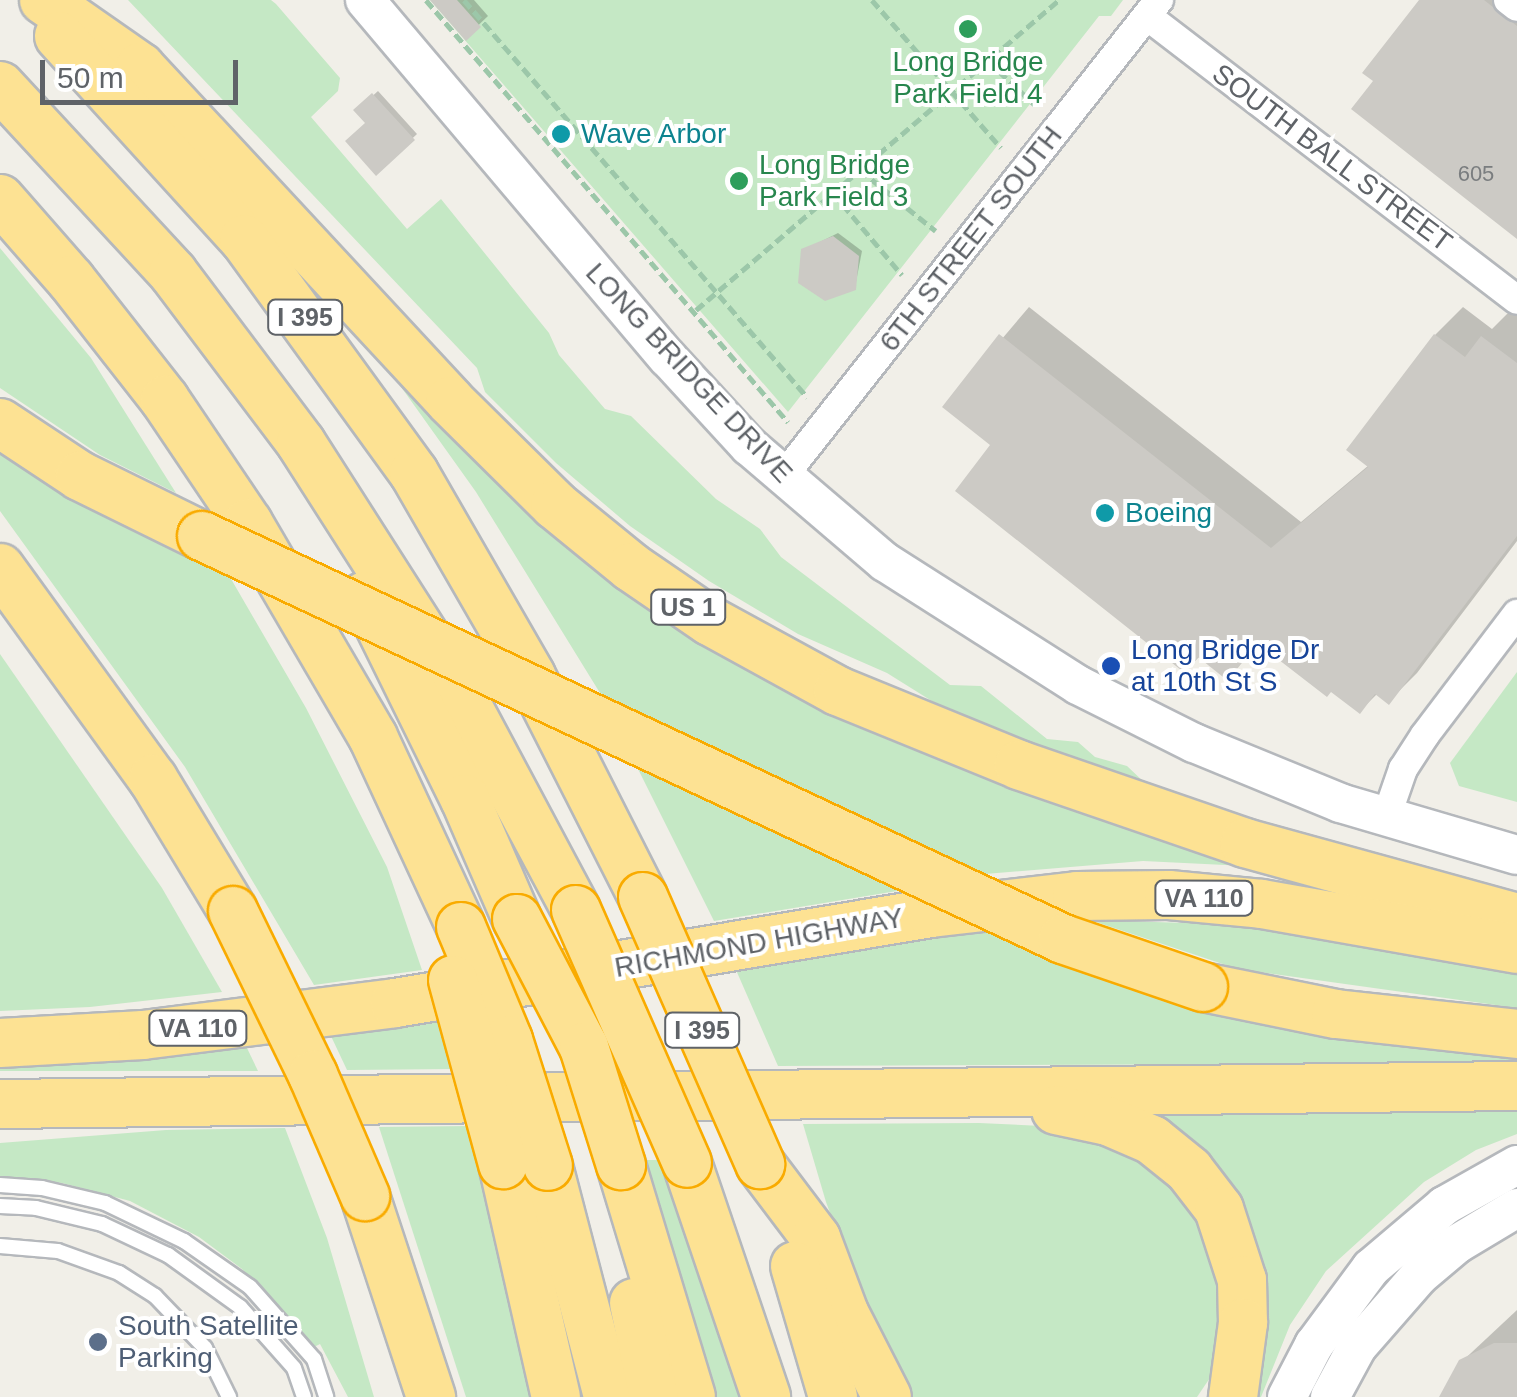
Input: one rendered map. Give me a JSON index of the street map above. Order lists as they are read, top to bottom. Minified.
{"streets":{"highway":["I 395","US 1","VA 110","RICHMOND HIGHWAY"],"street":["SOUTH BALL STREET","6TH STREET SOUTH","LONG BRIDGE DRIVE"]},"crossings":[["SOUTH BALL STREET","6TH STREET SOUTH"],["6TH STREET SOUTH","LONG BRIDGE DRIVE"]],"places":["Long Bridge Park Field 4","Wave Arbor","Long Bridge Park Field 3","Boeing","Long Bridge Dr at 10th St S","South Satellite Parking"],"house_numbers":["605"],"scale_bar":"50 m"}
